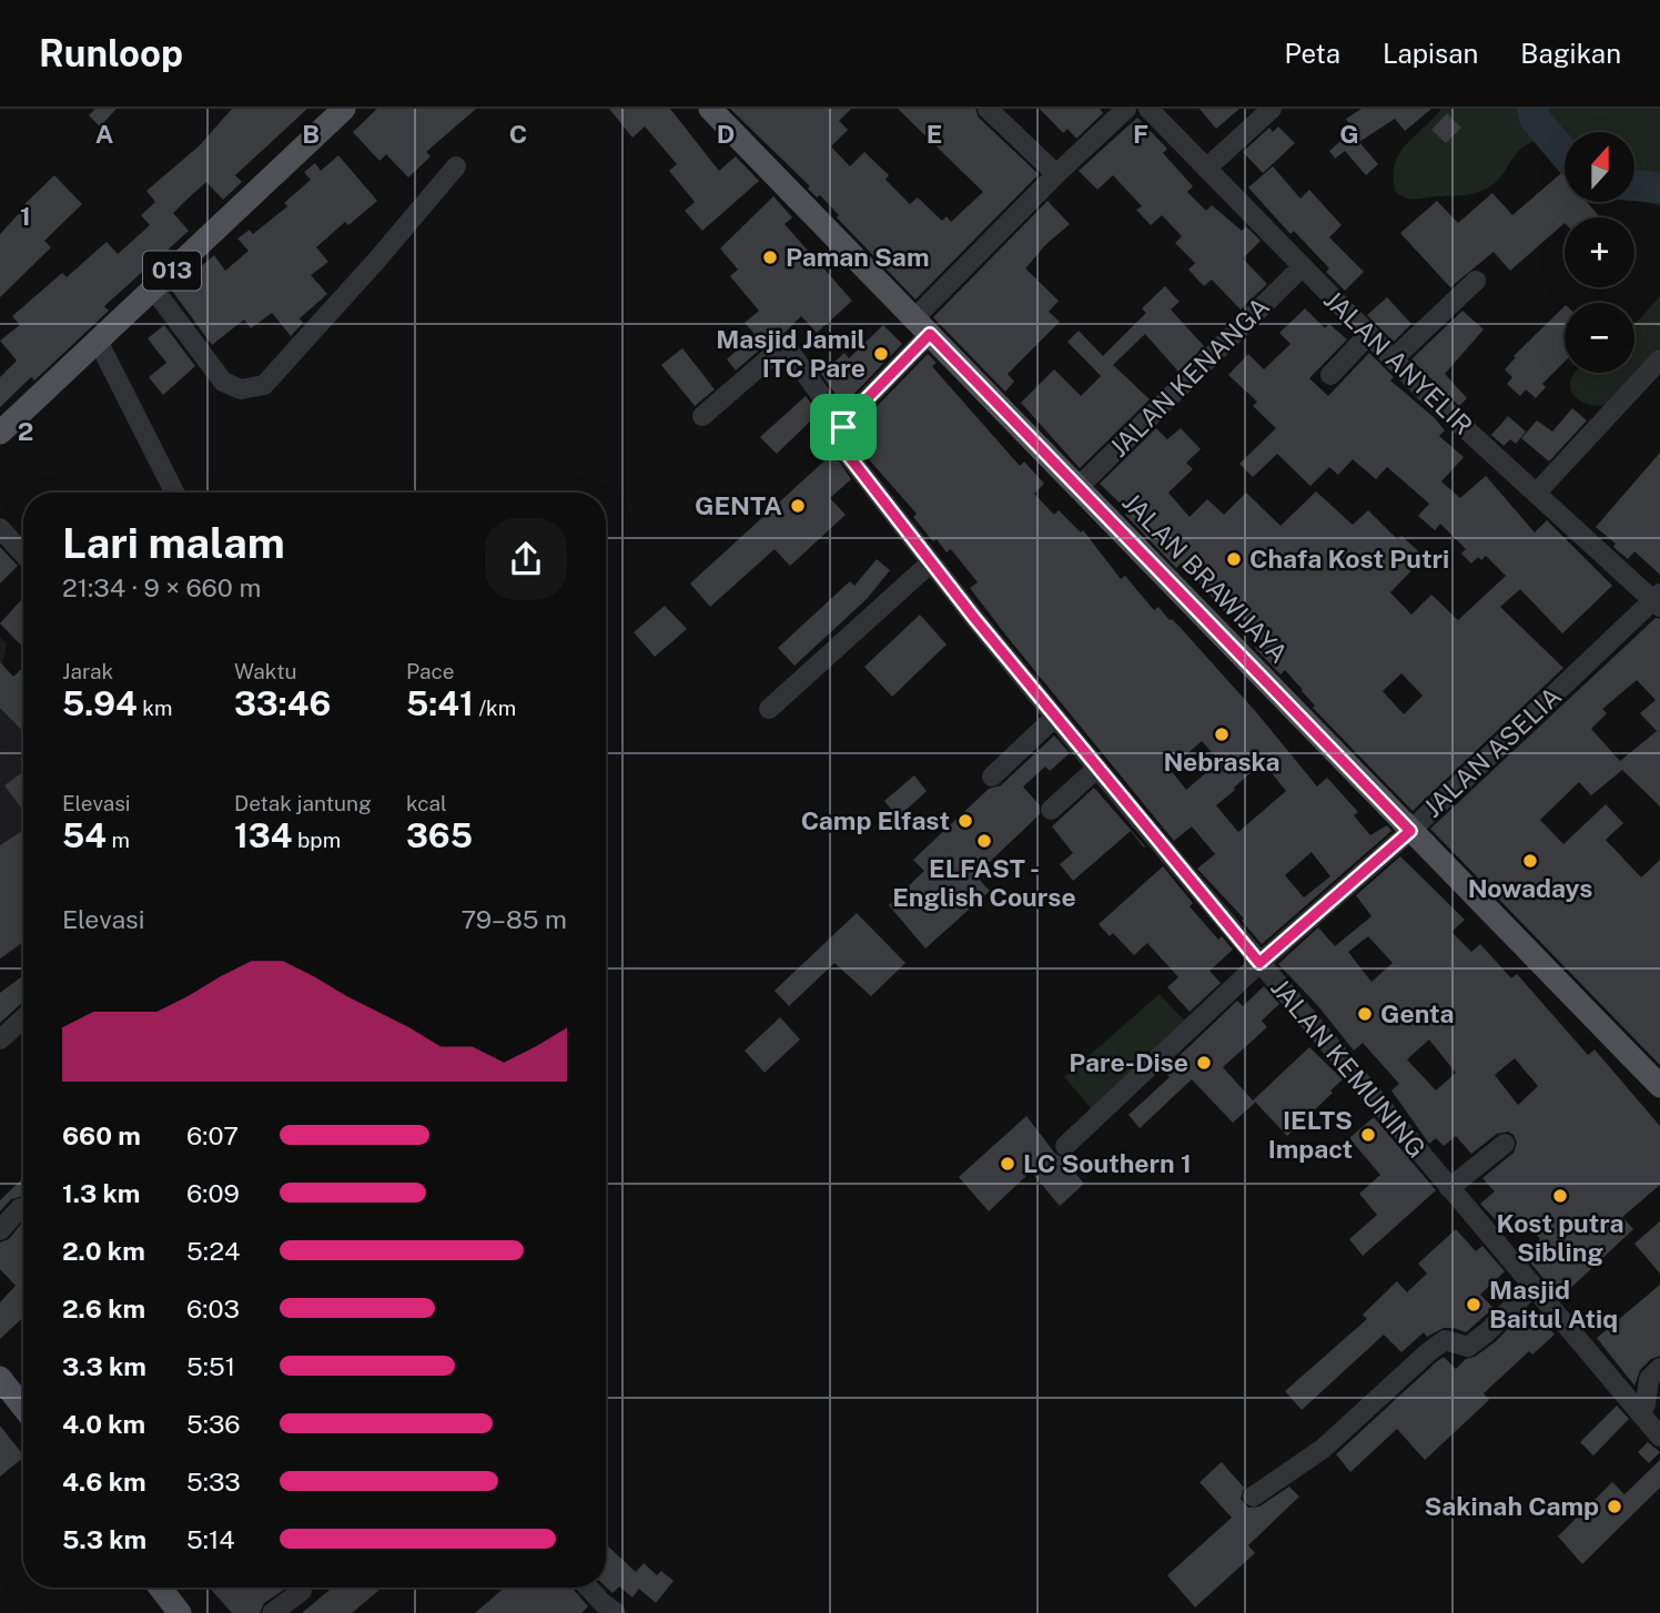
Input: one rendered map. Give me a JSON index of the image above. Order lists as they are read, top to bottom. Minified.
{"streets":{"main road":["013","JALAN BRAWIJAYA"],"street":["JALAN ANYELIR","JALAN KENANGA","JALAN ASELIA","JALAN KEMUNING"]},"crossings":[["JALAN ANYELIR","JALAN KENANGA"],["JALAN ANYELIR","JALAN ASELIA"],["JALAN KENANGA","JALAN BRAWIJAYA"],["JALAN BRAWIJAYA","JALAN ASELIA"],["JALAN ASELIA","JALAN KEMUNING"]],"places":["Paman Sam","Masjid Jamil ITC Pare","GENTA","Chafa Kost Putri","Nebraska","Camp Elfast","ELFAST - English Course","Nowadays","Genta","Pare-Dise","IELTS Impact","LC Southern 1","Kost putra Sibling","Masjid Baitul Atiq","Sakinah Camp"],"north":"top","page":{"header":"Runloop","nav":["Peta","Lapisan","Bagikan"],"map_buttons":["+","−"],"heading":["Lari malam","21:34 · 9 × 660 m"],"stats":[["Jarak","5.94 km"],["Waktu","33:46"],["Pace","5:41 /km"],["Elevasi","54 m"],["Detak jantung","134 bpm"],["kcal","365"]],"chart":["Elevasi","79–85 m"],"list":[{"name":"660 m","note":"6:07"},{"name":"1.3 km","note":"6:09"},{"name":"2.0 km","note":"5:24"},{"name":"2.6 km","note":"6:03"},{"name":"3.3 km","note":"5:51"},{"name":"4.0 km","note":"5:36"},{"name":"4.6 km","note":"5:33"},{"name":"5.3 km","note":"5:14"}]},"grid":{"columns":["A","B","C","D","E","F","G"],"rows":["1","2"]}}
